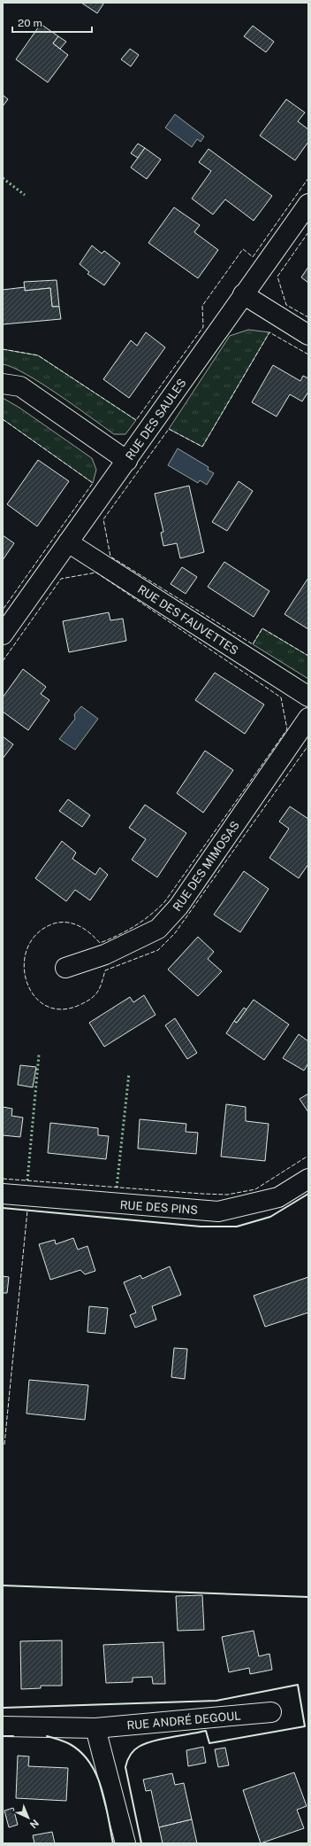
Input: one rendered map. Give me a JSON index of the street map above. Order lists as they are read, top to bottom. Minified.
{"streets":{"street":["RUE DES SAULES","RUE DES FAUVETTES","RUE DES MIMOSAS","RUE DES PINS","RUE ANDRÉ DEGOUL"]},"crossings":[["RUE DES SAULES","RUE DES FAUVETTES"]],"scale_bar":"20 m","north":"bottom right"}
